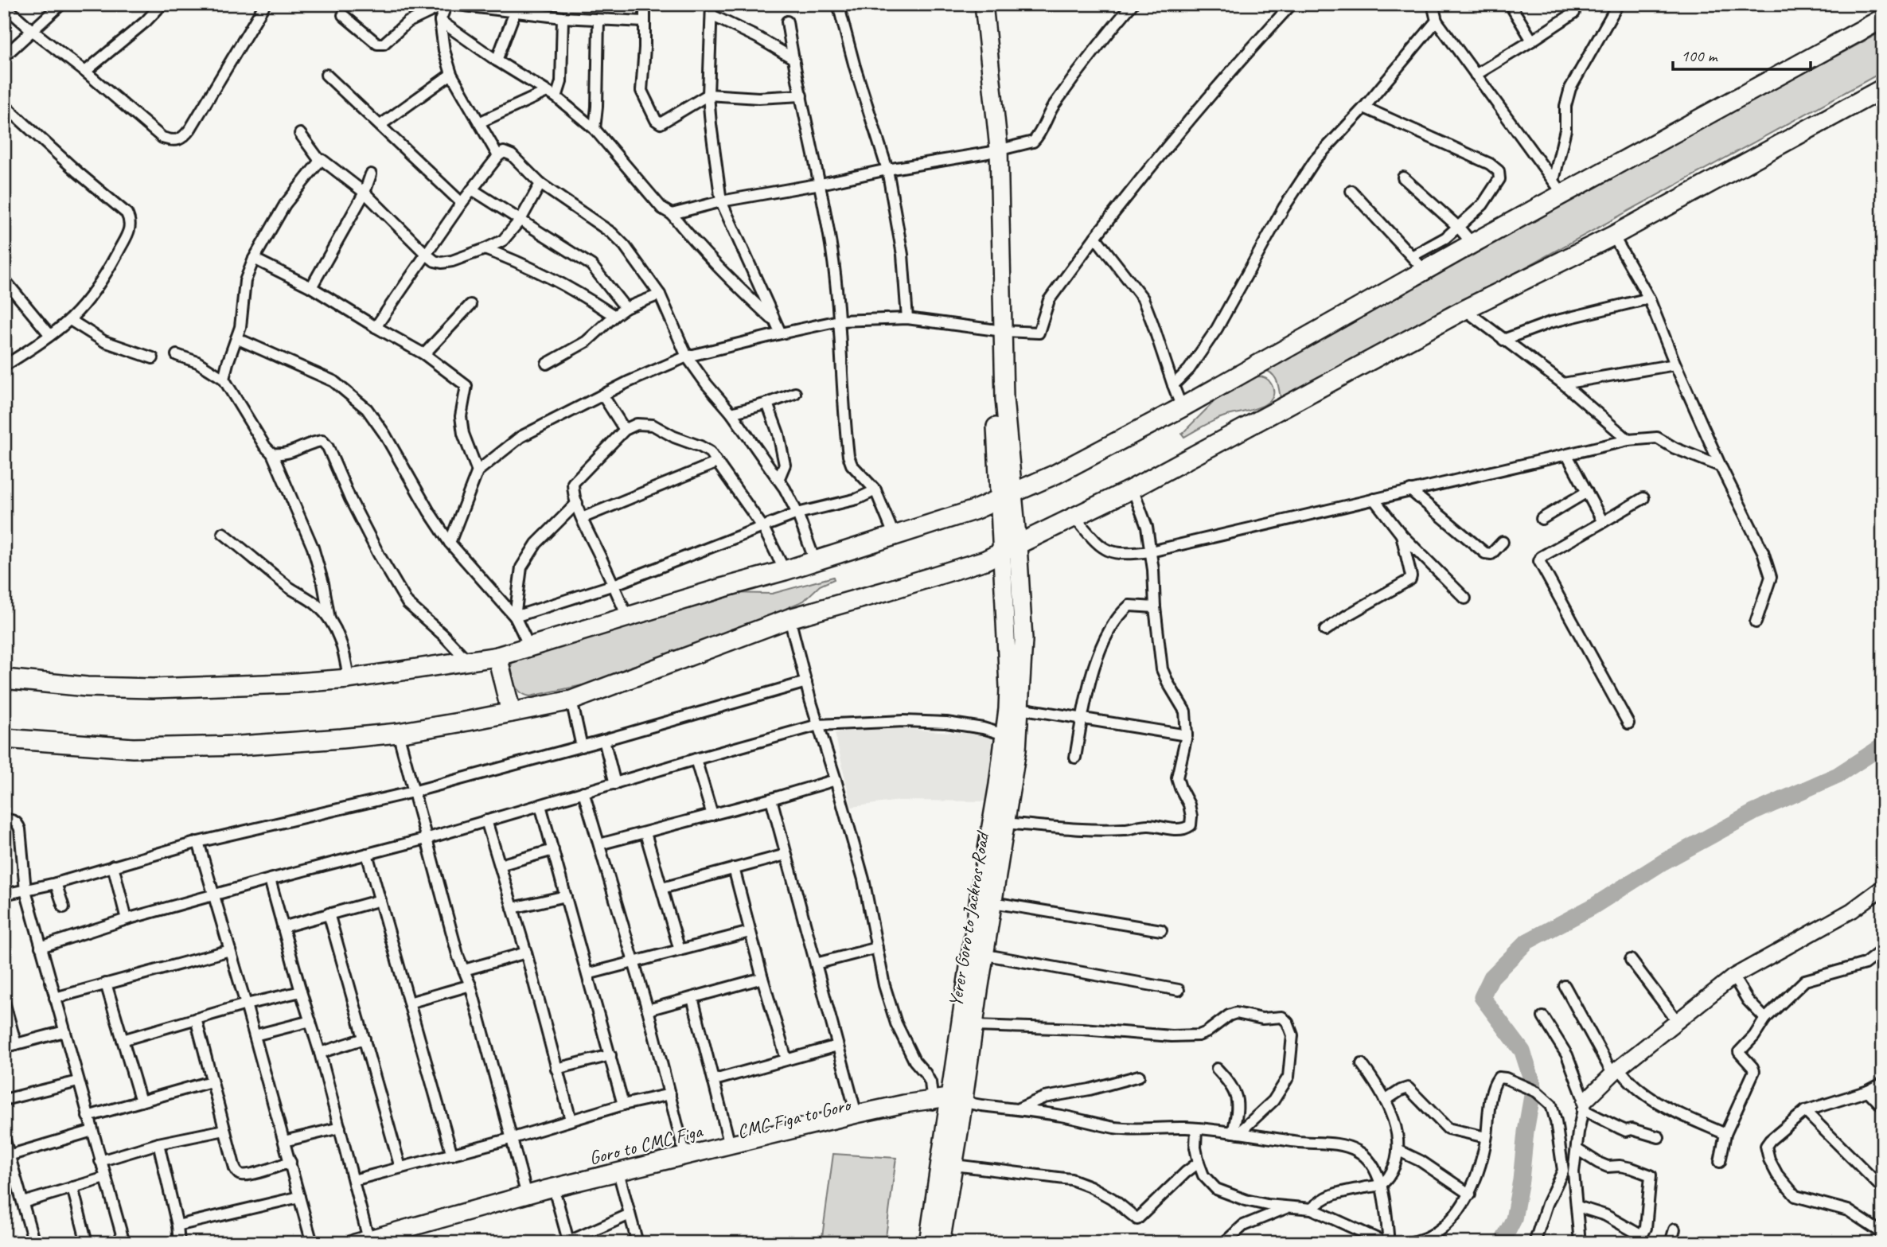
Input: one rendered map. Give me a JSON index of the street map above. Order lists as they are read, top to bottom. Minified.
{"streets":{"main road":["Yerer Goro to Jackros Road","CMC Figa to Goro","Goro to CMC Figa"]},"crossings":[["Yerer Goro to Jackros Road","CMC Figa to Goro"],["Yerer Goro to Jackros Road","Goro to CMC Figa"],["CMC Figa to Goro","Goro to CMC Figa"]],"scale_bar":"100 m"}
